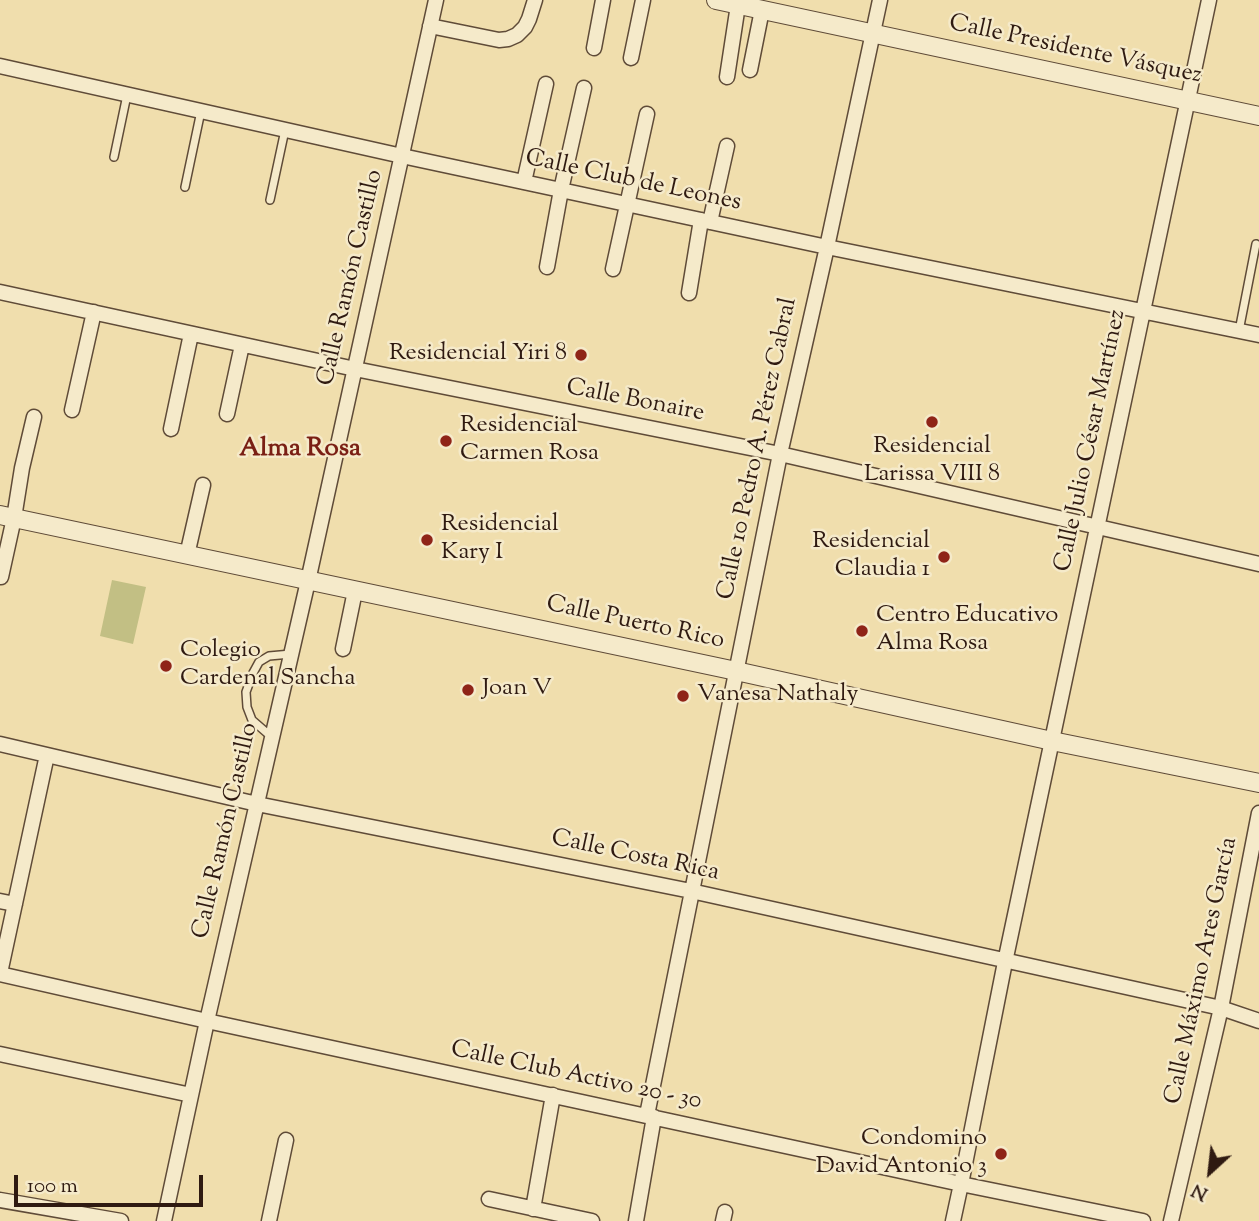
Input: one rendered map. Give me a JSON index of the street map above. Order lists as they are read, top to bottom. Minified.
{"streets":{"street":["Calle Presidente Vásquez","Calle Club de Leones","Calle Ramón Castillo","Calle Bonaire","Calle Julio César Martínez","Calle 10 Pedro A. Pérez Cabral","Calle Puerto Rico","Calle Costa Rica","Calle Máximo Ares García","Calle Club Activo 20 - 30"]},"crossings":[["Calle Presidente Vásquez","Calle Julio César Martínez"],["Calle Presidente Vásquez","Calle 10 Pedro A. Pérez Cabral"],["Calle Club de Leones","Calle Ramón Castillo"],["Calle Club de Leones","Calle Julio César Martínez"],["Calle Club de Leones","Calle 10 Pedro A. Pérez Cabral"],["Calle Ramón Castillo","Calle Bonaire"],["Calle Ramón Castillo","Calle Puerto Rico"],["Calle Ramón Castillo","Calle Costa Rica"],["Calle Ramón Castillo","Calle Club Activo 20 - 30"],["Calle Bonaire","Calle Julio César Martínez"],["Calle Bonaire","Calle 10 Pedro A. Pérez Cabral"],["Calle Julio César Martínez","Calle Puerto Rico"],["Calle Julio César Martínez","Calle Costa Rica"],["Calle Julio César Martínez","Calle Club Activo 20 - 30"],["Calle 10 Pedro A. Pérez Cabral","Calle Puerto Rico"],["Calle 10 Pedro A. Pérez Cabral","Calle Costa Rica"],["Calle 10 Pedro A. Pérez Cabral","Calle Club Activo 20 - 30"],["Calle Costa Rica","Calle Máximo Ares García"]],"districts":["Alma Rosa"],"places":["Residencial Yiri 8","Residencial Larissa VIII 8","Residencial Carmen Rosa","Residencial Kary I","Residencial Claudia 1","Centro Educativo Alma Rosa","Colegio Cardenal Sancha","Joan V","Vanesa Nathaly","Condomino David Antonio 3"],"scale_bar":"100 m","north":"bottom left"}
